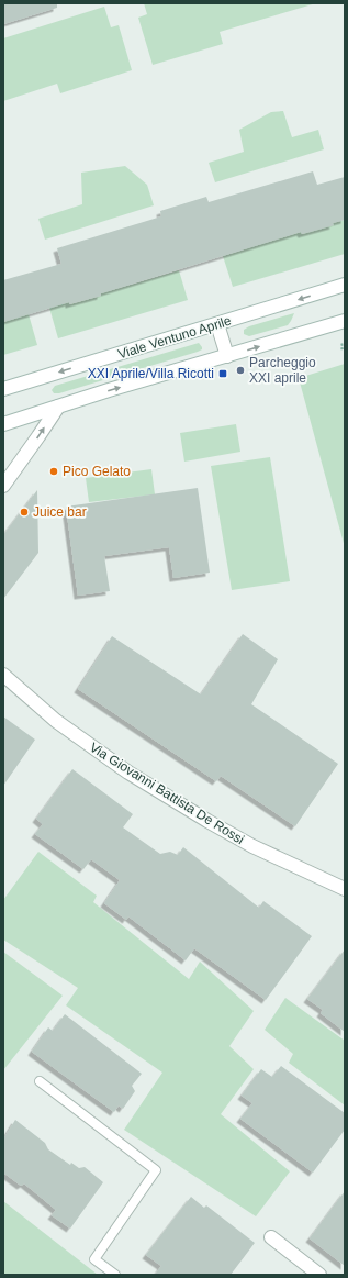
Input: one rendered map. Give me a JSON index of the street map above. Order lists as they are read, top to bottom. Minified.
{"streets":{"street":["Viale Ventuno Aprile","Via Giovanni Battista De Rossi"]},"places":{"other":["Parcheggio XXI aprile","Pico Gelato","Juice bar"],"transit":["XXI Aprile/Villa Ricotti"]}}
